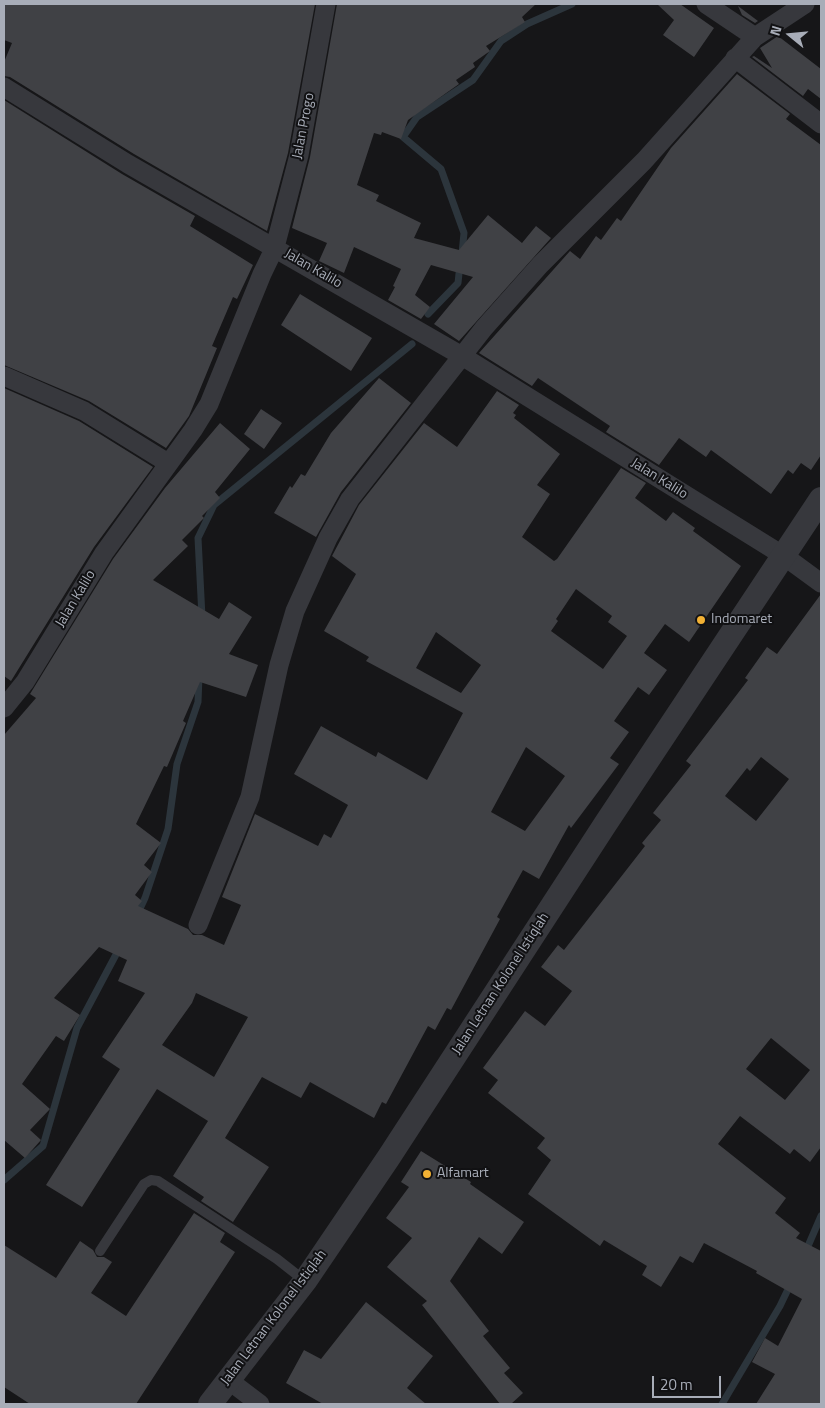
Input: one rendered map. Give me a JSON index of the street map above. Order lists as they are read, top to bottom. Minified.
{"streets":{"street":["Jalan Progo","Jalan Kalilo","Jalan Letnan Kolonel Istiqlah"]},"crossings":[["Jalan Progo","Jalan Kalilo"],["Jalan Kalilo","Jalan Letnan Kolonel Istiqlah"]],"places":["Indomaret","Alfamart"],"scale_bar":"20 m","north":"left"}
